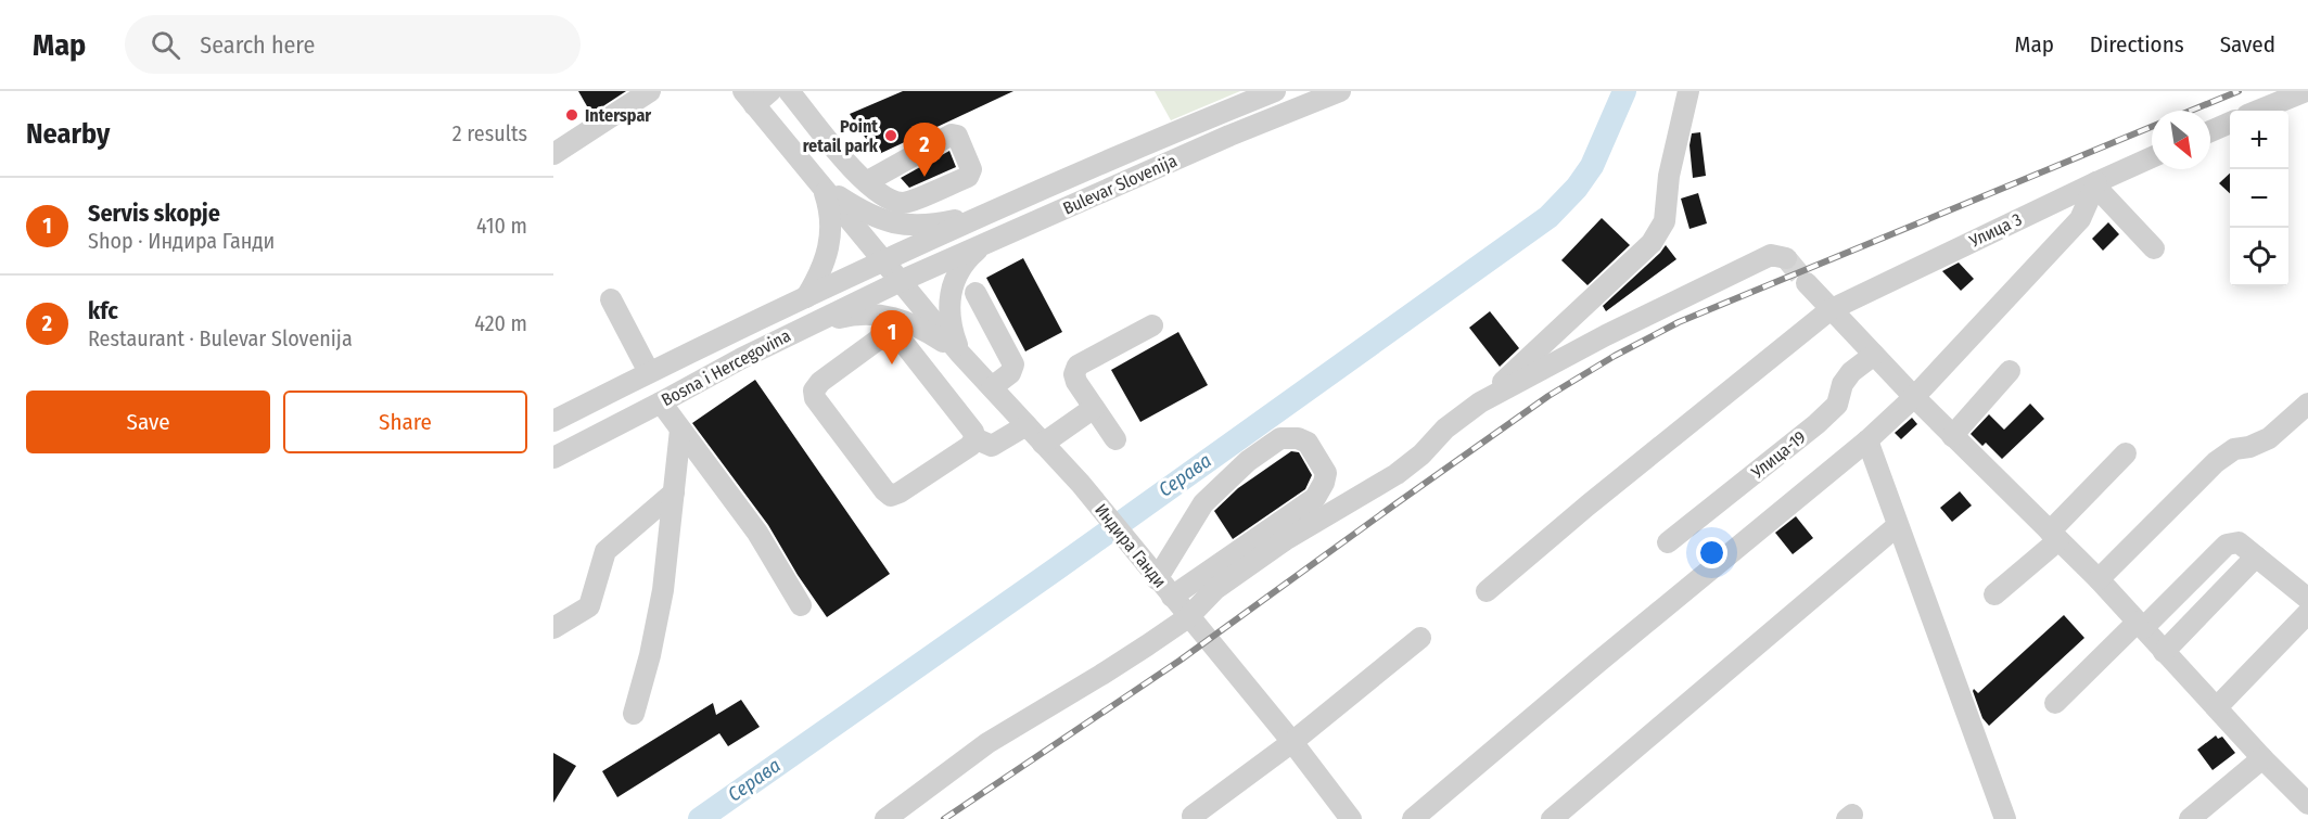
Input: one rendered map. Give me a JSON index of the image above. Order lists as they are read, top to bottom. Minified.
{"streets":{"street":["Bulevar Slovenija","Улица 3","Bosna i Hercegovina","Улица-19","Индира Ганди"]},"crossings":[["Bulevar Slovenija","Bosna i Hercegovina"],["Bulevar Slovenija","Индира Ганди"],["Bosna i Hercegovina","Индира Ганди"]],"water":["Серава"],"places":["Interspar","Point retail park"],"north":"bottom right","page":{"header":"Map","search":"Search here","nav":["Map","Directions","Saved"],"heading":["Nearby","2 results"],"map_buttons":["+","−"],"pins":["2","1"],"list":[{"mark":"1","name":"Servis skopje","note":"Shop · Индира Ганди","value":"410 m"},{"mark":"2","name":"kfc","note":"Restaurant · Bulevar Slovenija","value":"420 m"}],"buttons":["Save","Share"]}}
